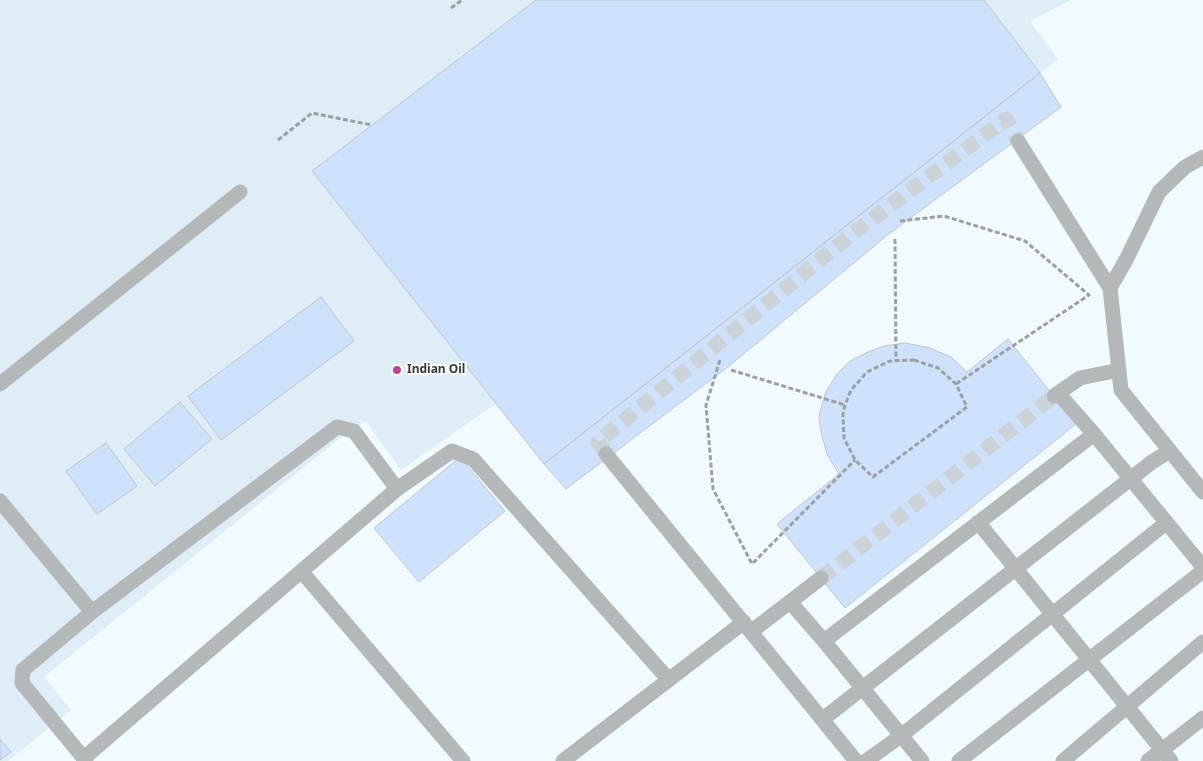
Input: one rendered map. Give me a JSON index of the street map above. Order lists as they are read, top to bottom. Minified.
{"places":["Indian Oil"]}
